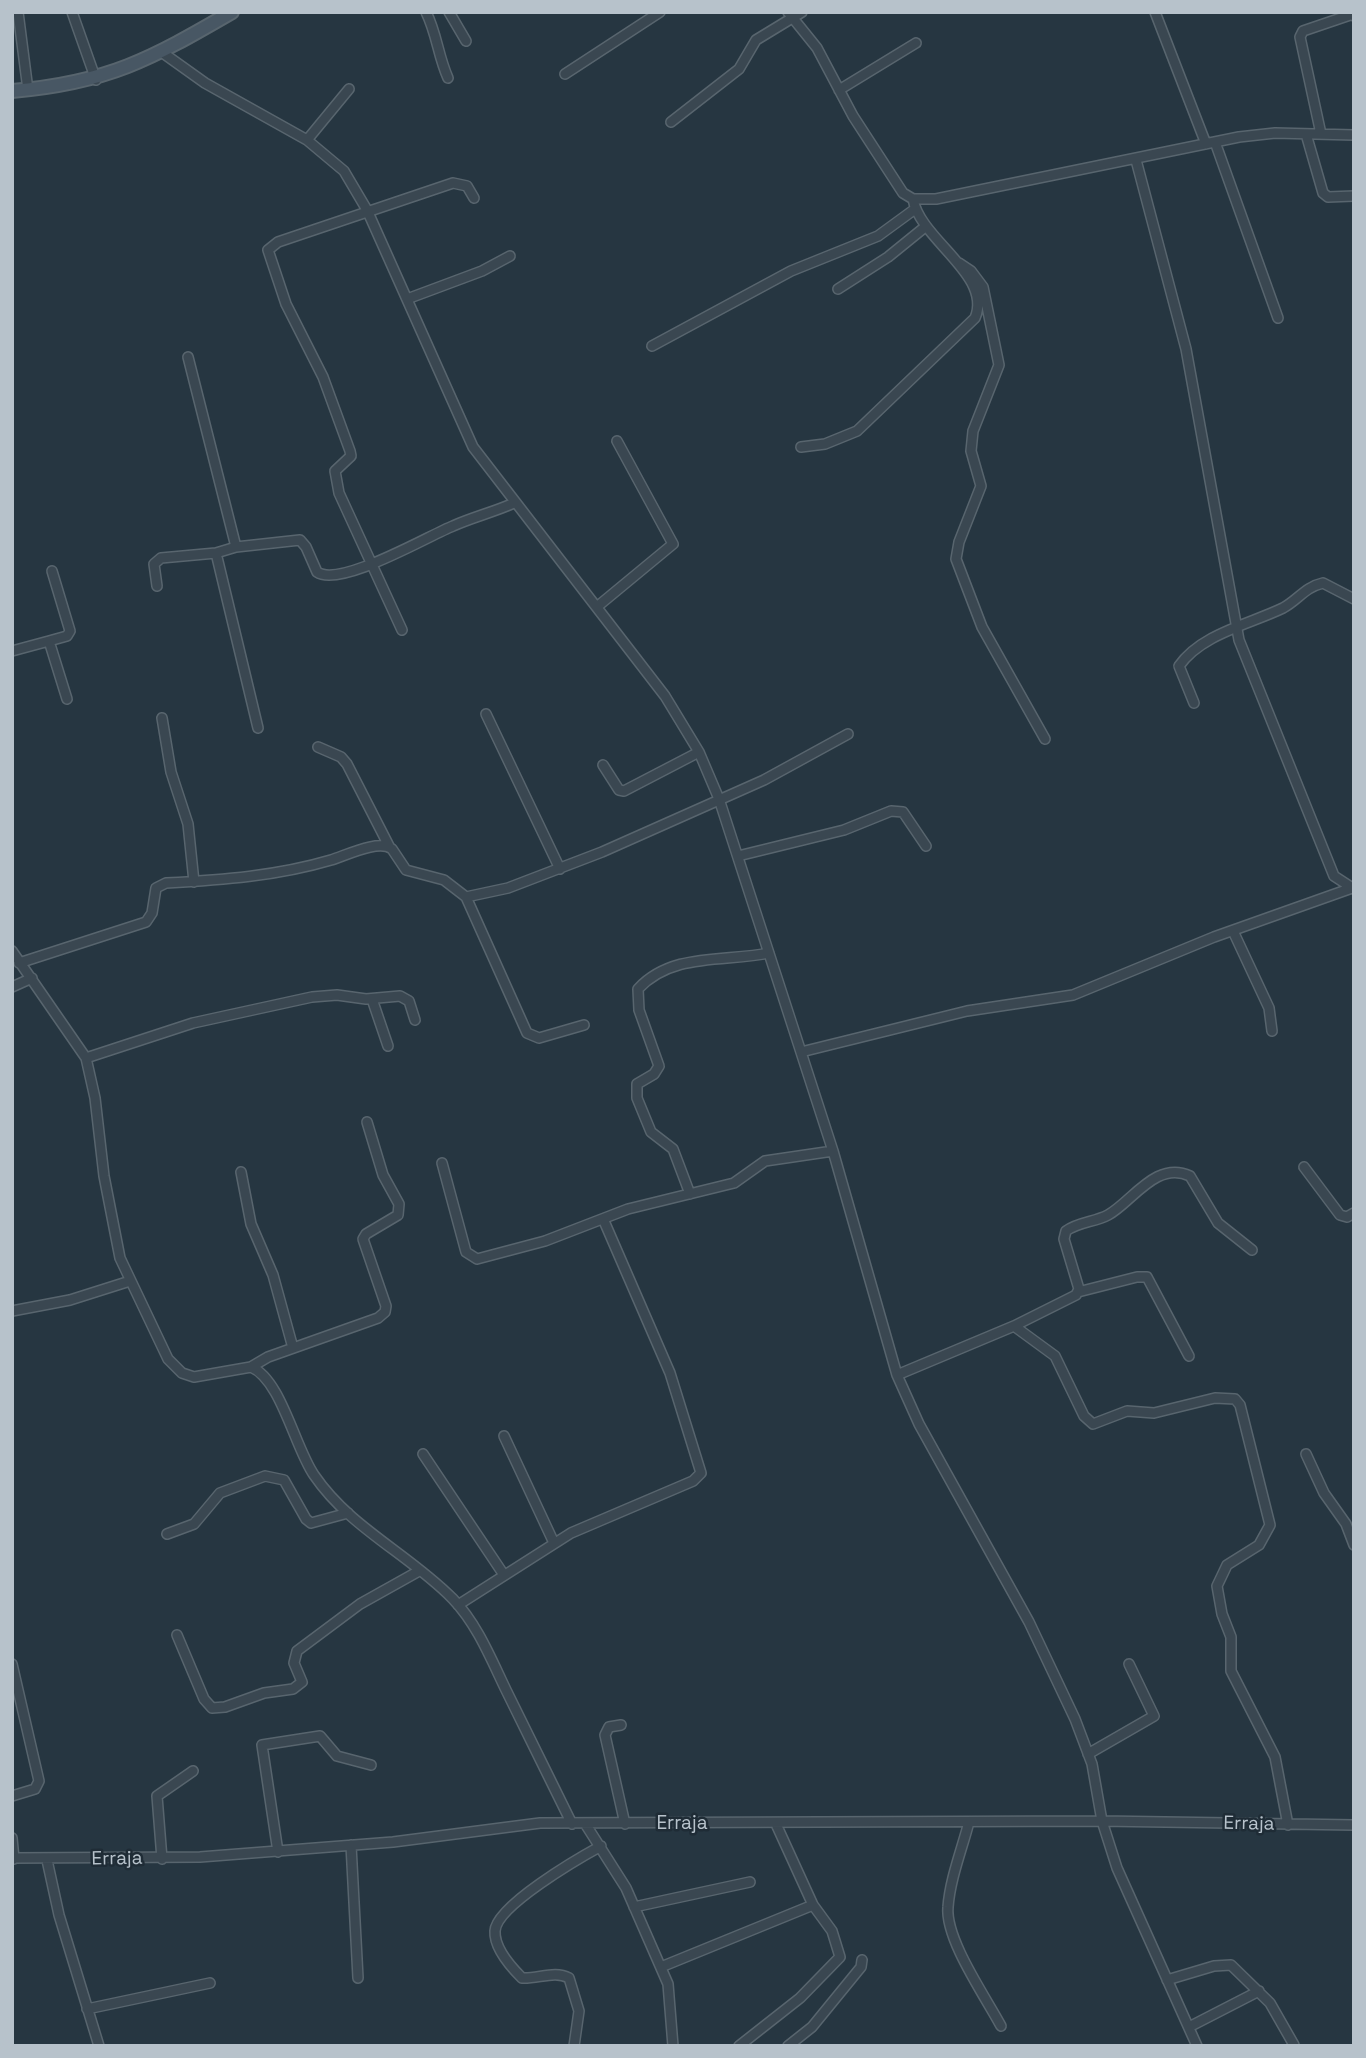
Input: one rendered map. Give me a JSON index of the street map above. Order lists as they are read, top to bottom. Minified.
{"streets":{"street":["Erraja"]}}
